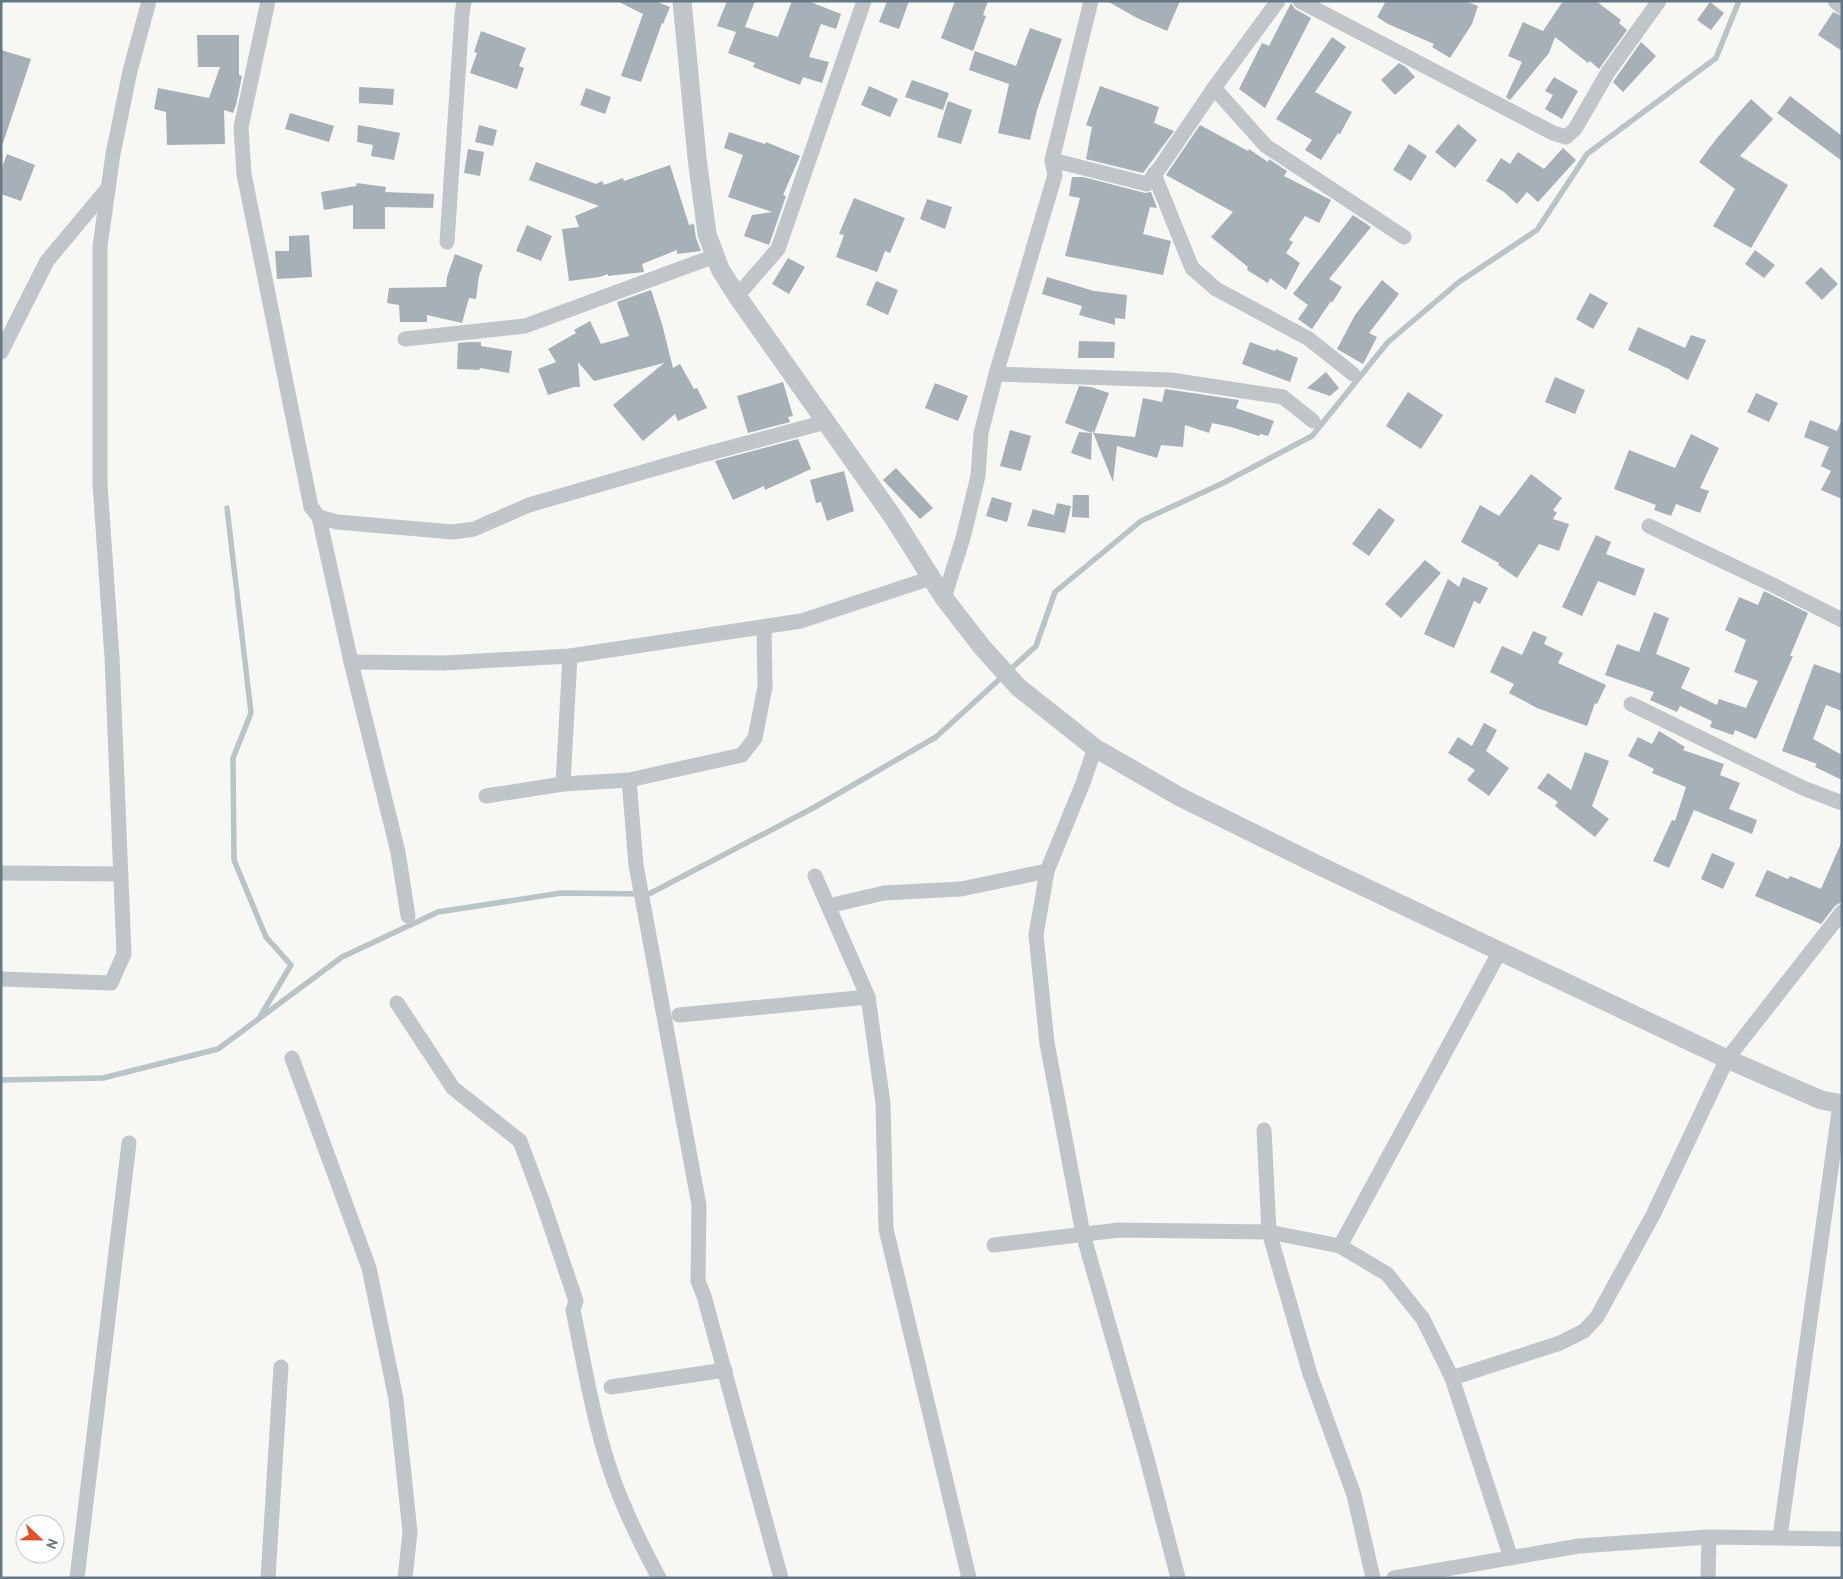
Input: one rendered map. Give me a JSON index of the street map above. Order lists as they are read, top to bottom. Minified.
{"north":"right"}
